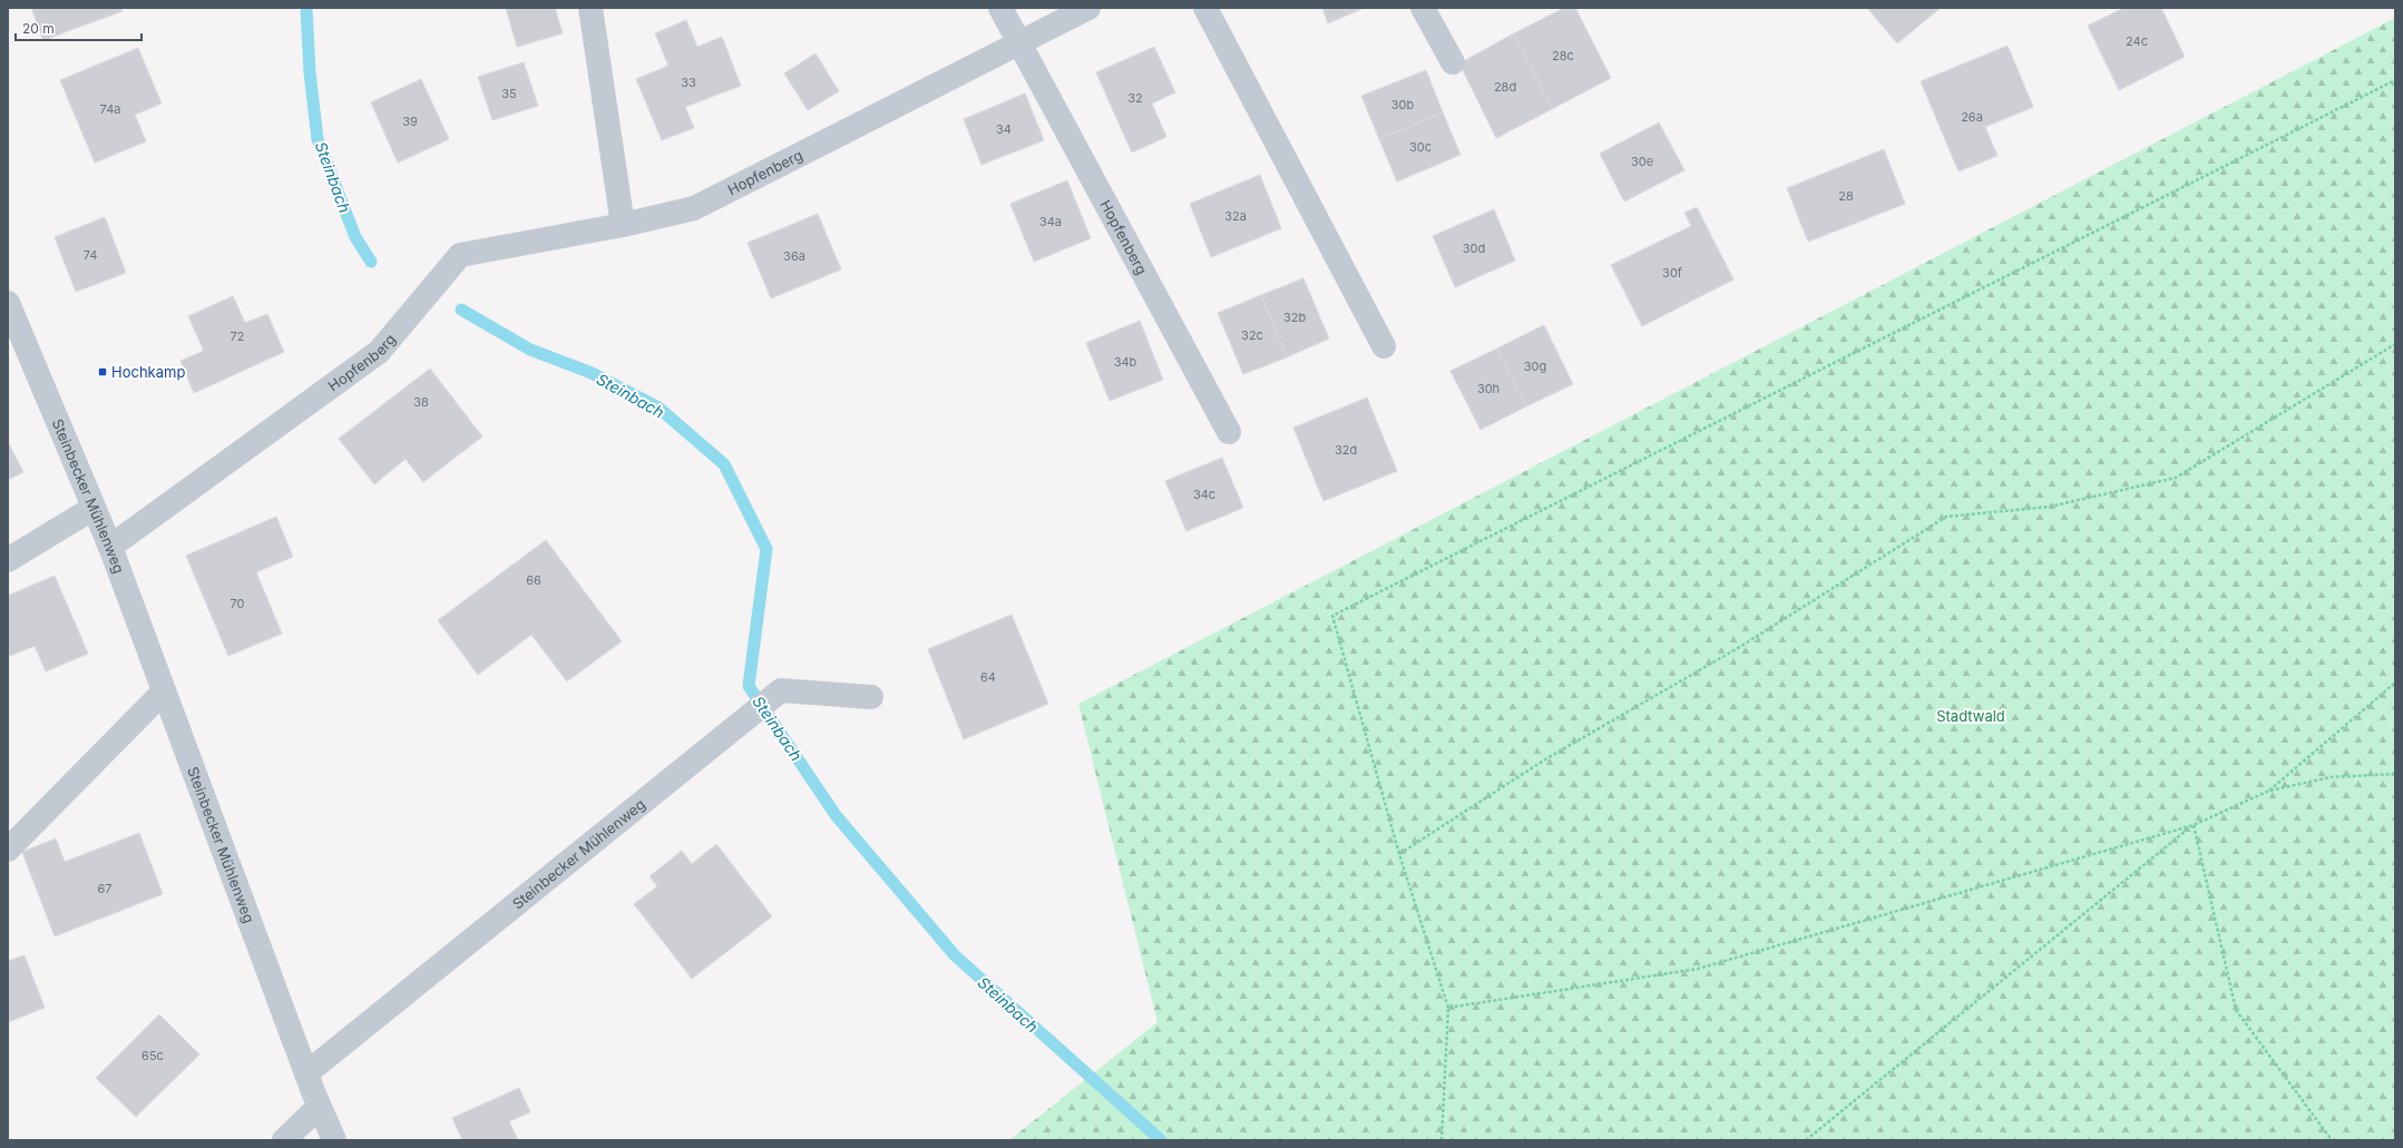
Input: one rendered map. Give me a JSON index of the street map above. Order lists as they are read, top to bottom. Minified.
{"streets":{"street":["Hopfenberg","Steinbecker Mühlenweg"]},"crossings":[["Hopfenberg","Steinbecker Mühlenweg"]],"water":["Steinbach"],"parks":["Stadtwald"],"places":{"transit":["Hochkamp"]},"house_numbers":["24c","28c","33","28d","35","32","30b","74a","26a","39","34","30c","30e","28","32a","34a","30d","74","36a","30f","32b","32c","72","34b","30g","30h","38","32d","34c","66","70","64","67","65c"],"scale_bar":"20 m"}
